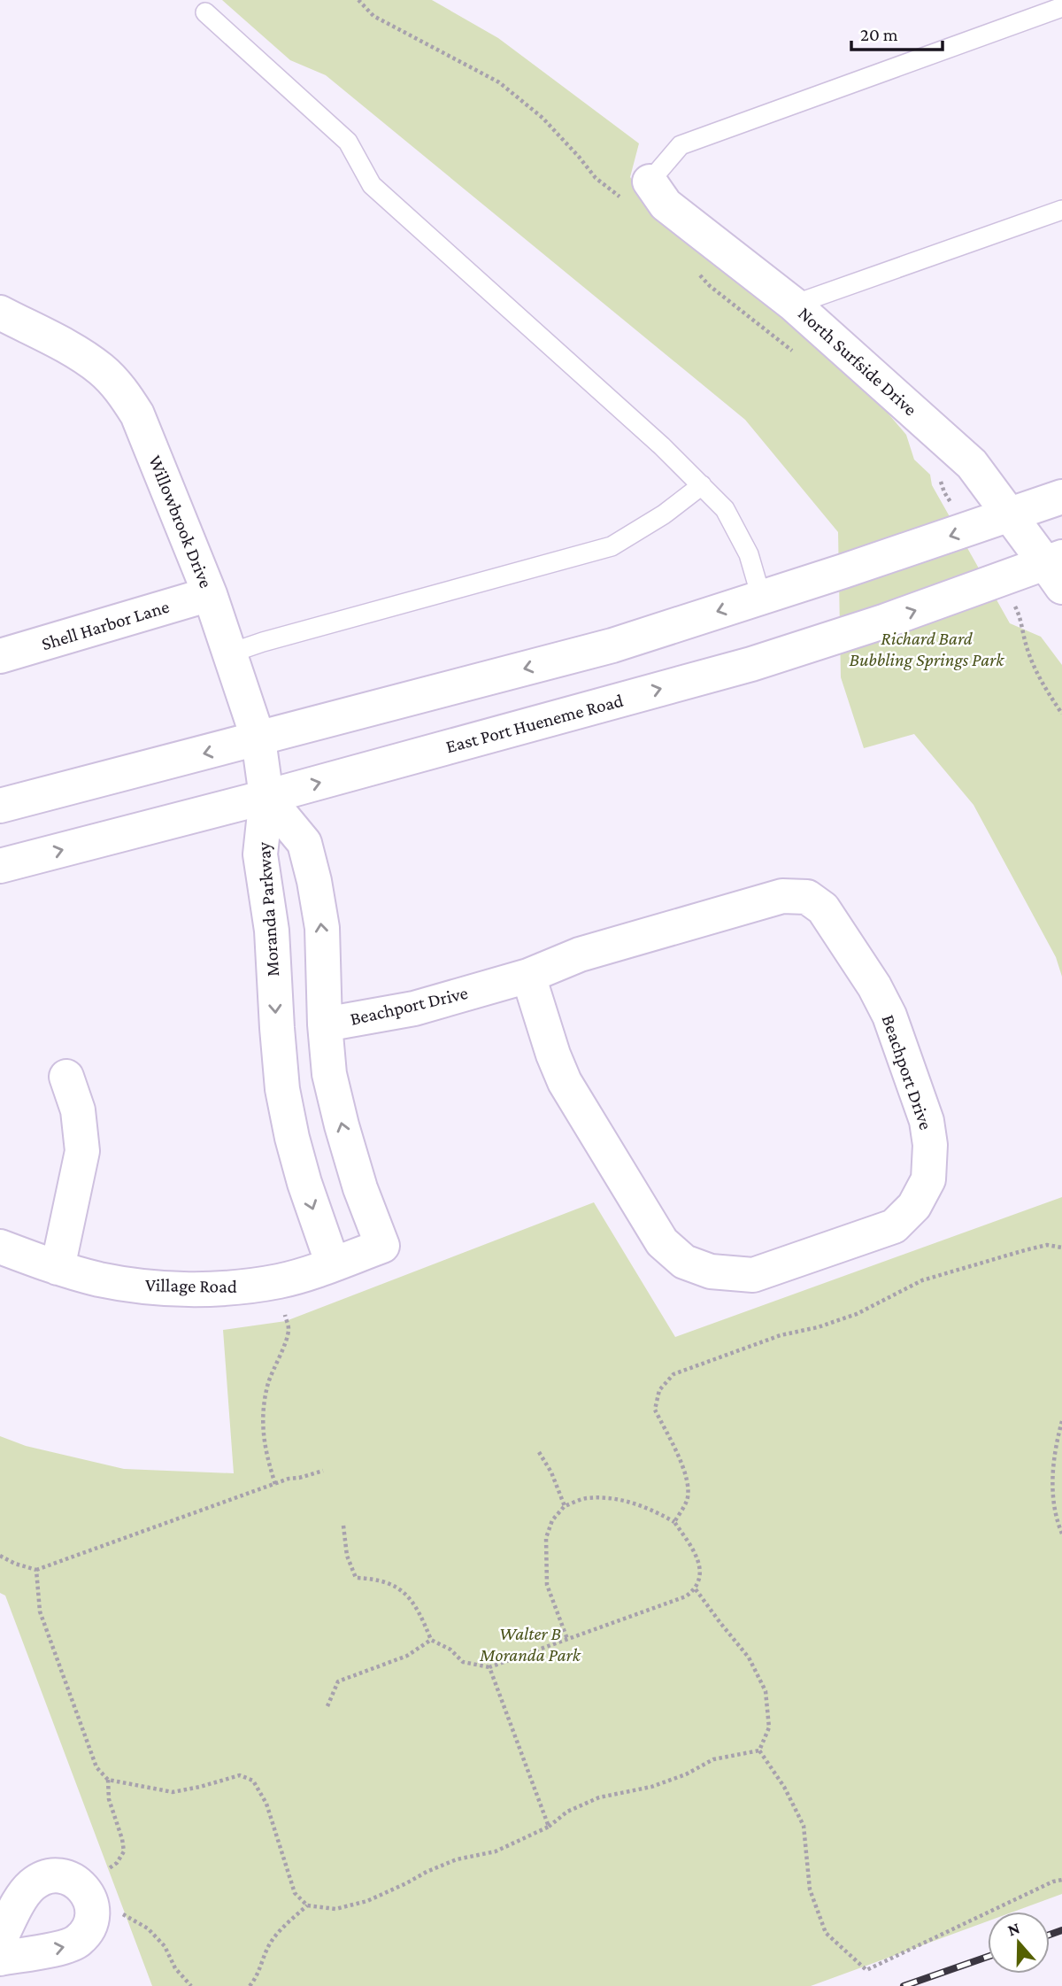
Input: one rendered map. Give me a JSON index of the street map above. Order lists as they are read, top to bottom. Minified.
{"streets":{"street":["North Surfside Drive","Willowbrook Drive","Shell Harbor Lane","East Port Hueneme Road","Moranda Parkway","Beachport Drive","Village Road"]},"crossings":[["North Surfside Drive","East Port Hueneme Road"],["Willowbrook Drive","Shell Harbor Lane"],["Willowbrook Drive","East Port Hueneme Road"],["Willowbrook Drive","Moranda Parkway"],["East Port Hueneme Road","Moranda Parkway"],["Moranda Parkway","Beachport Drive"],["Moranda Parkway","Village Road"]],"parks":["Richard Bard Bubbling Springs Park","Walter B Moranda Park"],"scale_bar":"20 m","north":"top"}
